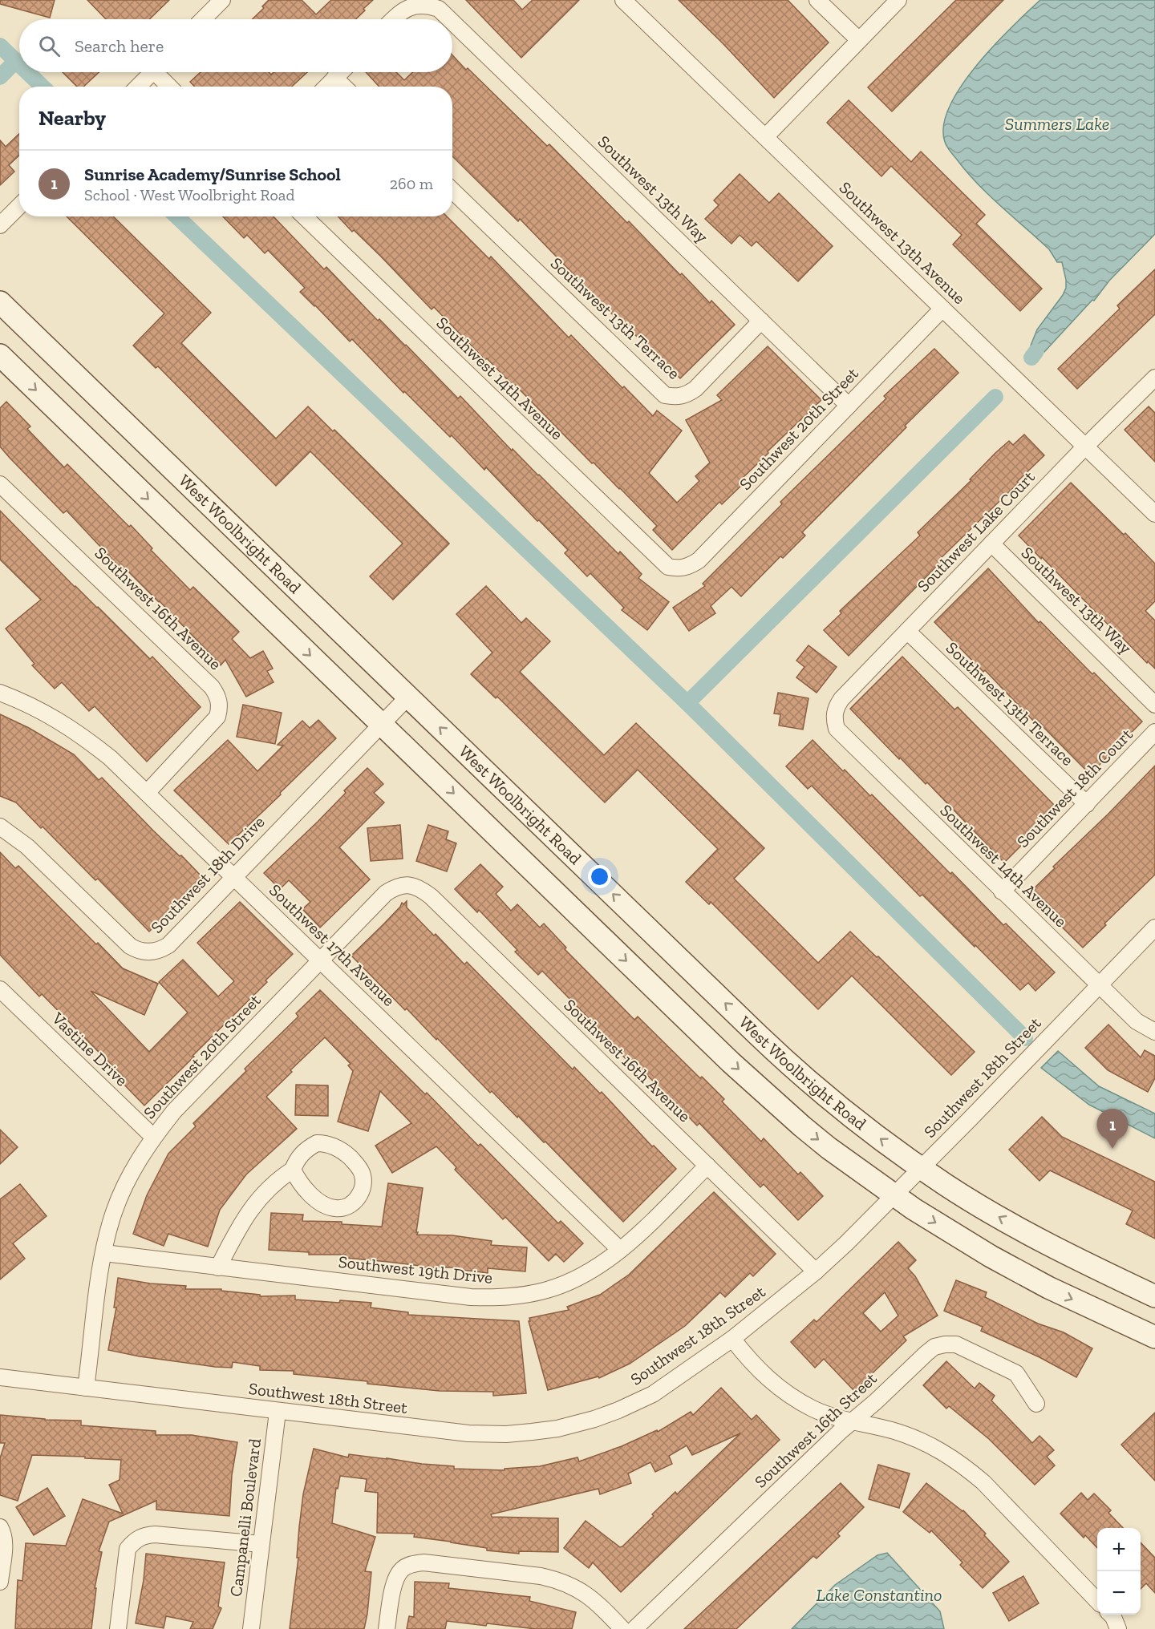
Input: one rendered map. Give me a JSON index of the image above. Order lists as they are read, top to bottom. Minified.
{"streets":{"main road":["West Woolbright Road"],"street":["Southwest 13th Way","Southwest 13th Avenue","Southwest 13th Terrace","Southwest 14th Avenue","Southwest 20th Street","Southwest Lake Court","Southwest 16th Avenue","Southwest 18th Court","Southwest 18th Drive","Southwest 17th Avenue","Vastine Drive","Southwest 18th Street","Southwest 19th Drive","Southwest 16th Street","Campanelli Boulevard"]},"crossings":[["Southwest 13th Way","Southwest 13th Terrace"],["Southwest 13th Way","Southwest 20th Street"],["Southwest 13th Way","Southwest Lake Court"],["Southwest 13th Avenue","Southwest 20th Street"],["Southwest 13th Avenue","Southwest Lake Court"],["Southwest 13th Terrace","Southwest Lake Court"],["Southwest 13th Terrace","Southwest 18th Court"],["Southwest 14th Avenue","Southwest 20th Street"],["Southwest 14th Avenue","Southwest Lake Court"],["Southwest 14th Avenue","Southwest 18th Court"],["Southwest 14th Avenue","Southwest 18th Street"],["Southwest 20th Street","Southwest 16th Avenue"],["Southwest 20th Street","Southwest 17th Avenue"],["Southwest 20th Street","Vastine Drive"],["Southwest 20th Street","Southwest 18th Street"],["Southwest 20th Street","Southwest 19th Drive"],["West Woolbright Road","Southwest 18th Drive"],["West Woolbright Road","Southwest 18th Street"],["Southwest 16th Avenue","Southwest 17th Avenue"],["Southwest 16th Avenue","Southwest 18th Street"],["Southwest 16th Avenue","Southwest 19th Drive"],["Southwest 18th Drive","Southwest 17th Avenue"],["Southwest 17th Avenue","Southwest 19th Drive"],["Southwest 18th Street","Campanelli Boulevard"]],"water":["Summers Lake","Lake Constantino"],"page":{"search":"Search here","heading":"Nearby","list":[{"mark":"1","name":"Sunrise Academy/Sunrise School","note":"School · West Woolbright Road","value":"260 m"}],"pins":"1","map_buttons":["+","−"]}}
